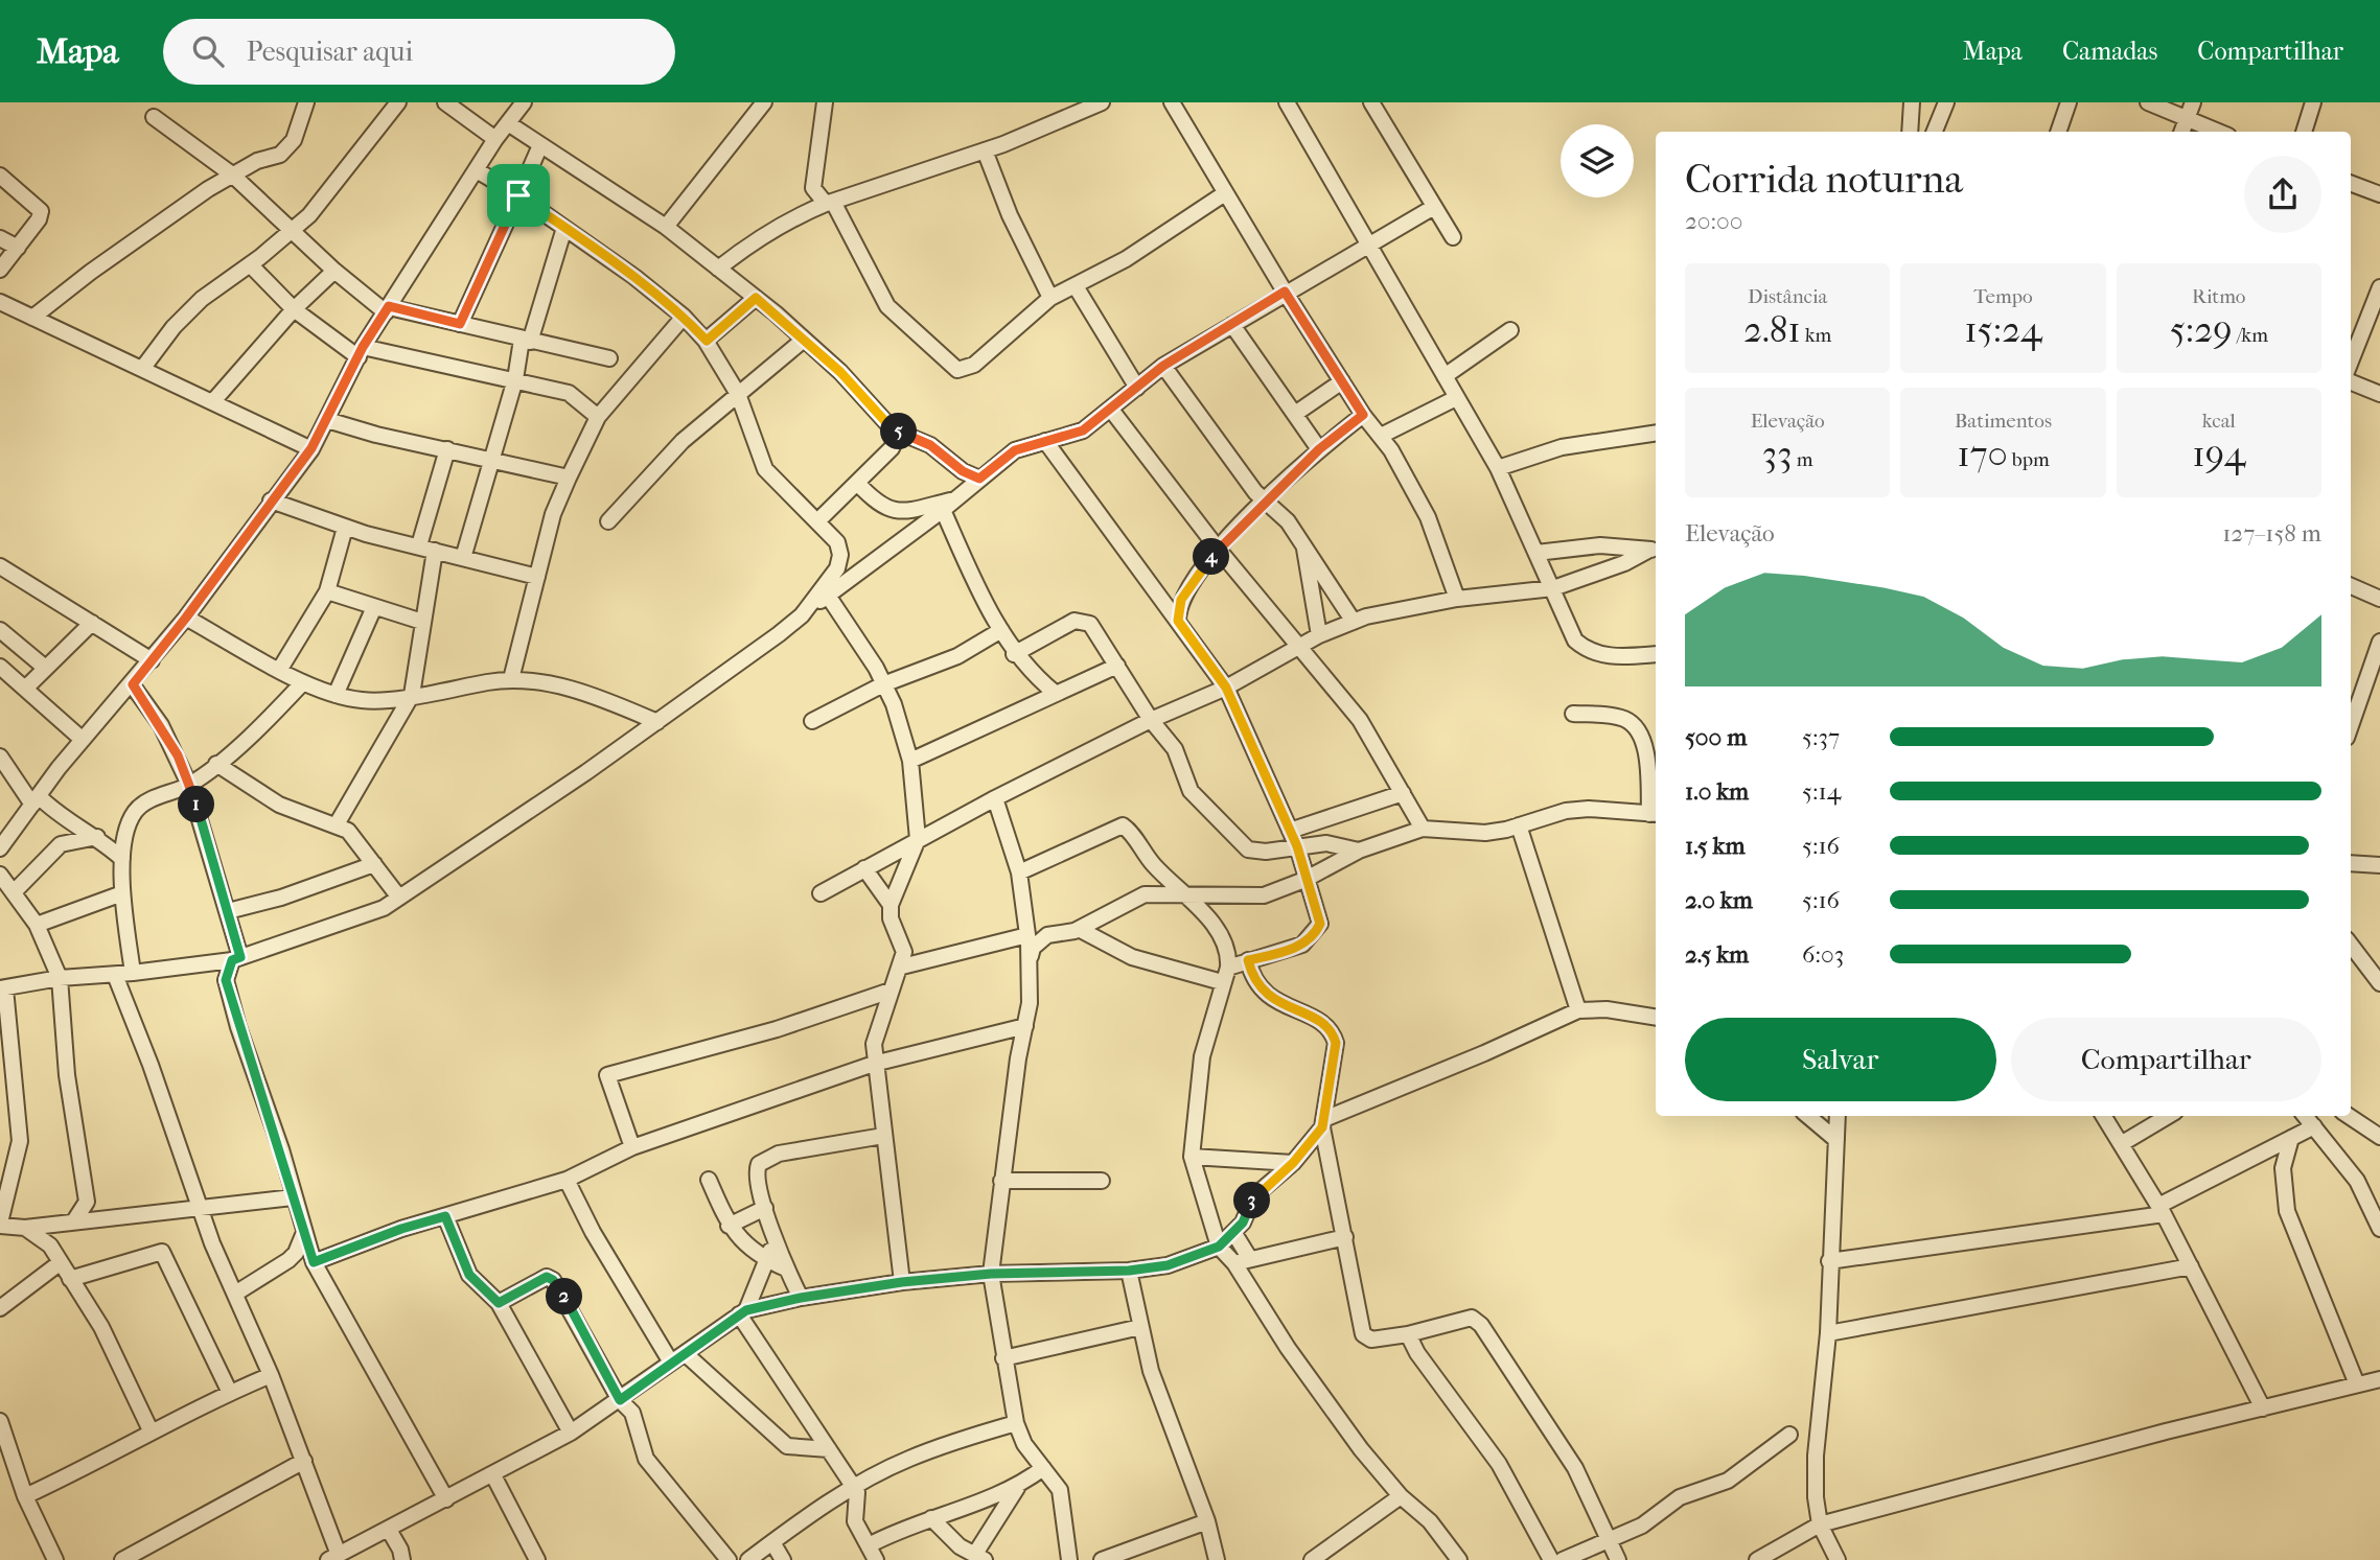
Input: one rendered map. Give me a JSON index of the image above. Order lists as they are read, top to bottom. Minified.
{"page":{"header":"Mapa","search":"Pesquisar aqui","nav":["Mapa","Camadas","Compartilhar"],"heading":["Corrida noturna","20:00"],"stats":[["Distância","2.81 km"],["Tempo","15:24"],["Ritmo","5:29 /km"],["Elevação","33 m"],["Batimentos","170 bpm"],["kcal","194"]],"pins":["5","4","1","3","2"],"chart":["Elevação","127–158 m"],"list":[{"name":"500 m","note":"5:37"},{"name":"1.0 km","note":"5:14"},{"name":"1.5 km","note":"5:16"},{"name":"2.0 km","note":"5:16"},{"name":"2.5 km","note":"6:03"}],"buttons":["Salvar","Compartilhar"]}}
